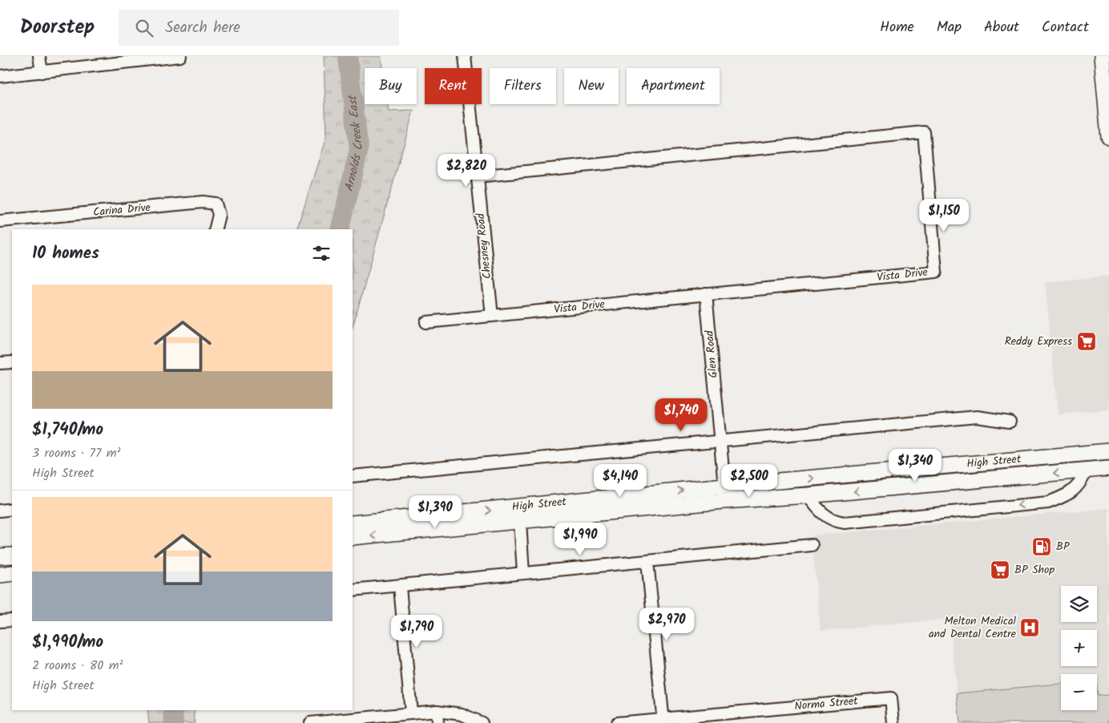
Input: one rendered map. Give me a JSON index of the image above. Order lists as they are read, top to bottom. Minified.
{"streets":{"main road":["High Street"],"street":["Carina Drive","Chesney Road","Vista Drive","Glen Road","Norma Street"]},"crossings":[["Chesney Road","Vista Drive"],["Vista Drive","Glen Road"],["Glen Road","High Street"]],"water":["Arnolds Creek East"],"places":{"supermarket":["Reddy Express","BP Shop"],"fuel station":["BP"],"hospital":["Melton Medical and Dental Centre"]},"page":{"header":"Doorstep","search":"Search here","nav":["Home","Map","About","Contact"],"chip":["Buy","Rent","Filters","New","Apartment"],"price":["$2,820","$1,150","$1,740","$1,340","$4,140","$2,500","$1,390","$1,990","$2,970","$1,790"],"heading":"10 homes","list":[{"name":"$1,740/mo","note":"3 rooms · 77 m² · High Street"},{"name":"$1,990/mo","note":"2 rooms · 80 m² · High Street"}],"map_buttons":["+","−"]}}
